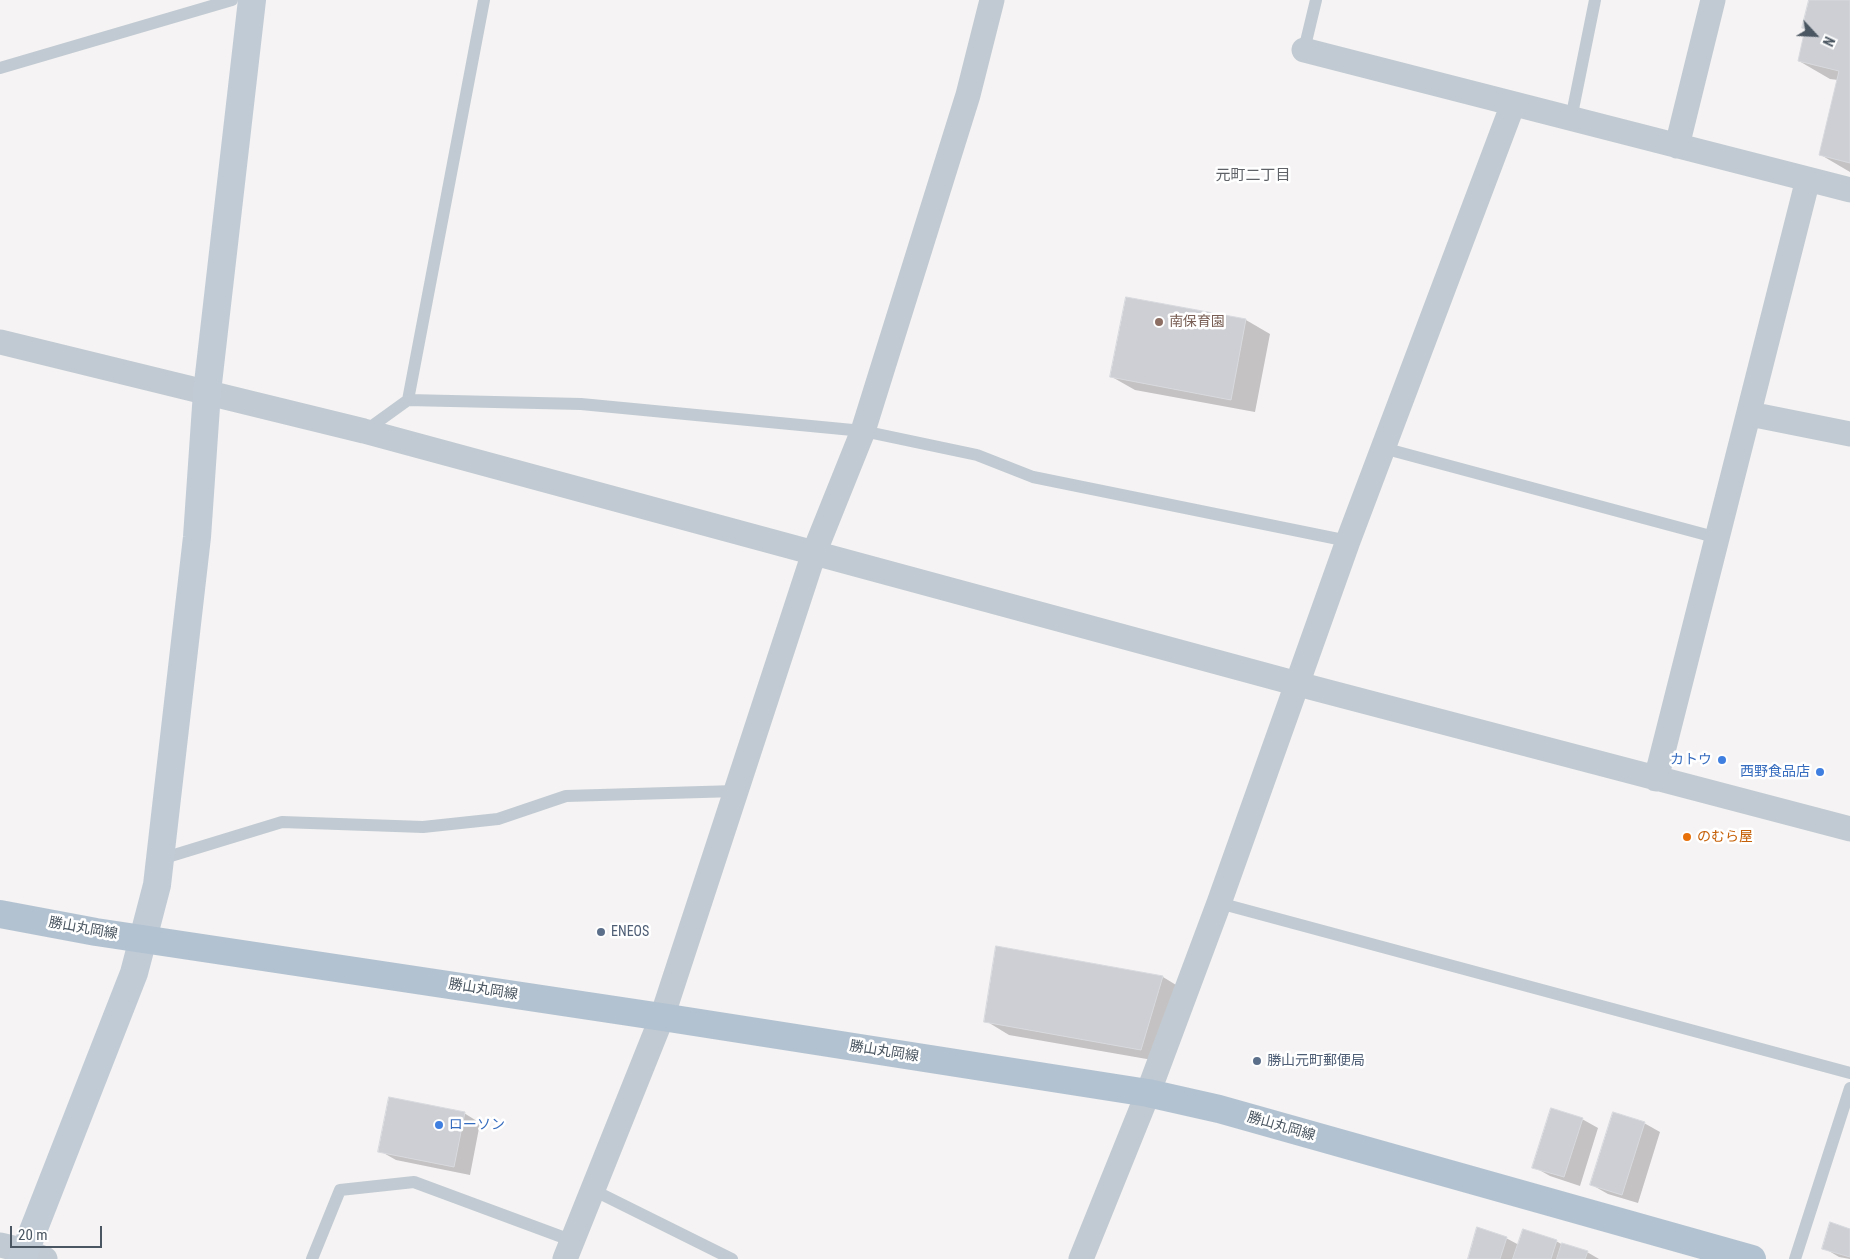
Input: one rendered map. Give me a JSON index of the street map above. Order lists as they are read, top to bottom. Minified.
{"streets":{"main road":["勝山丸岡線"]},"districts":["元町二丁目"],"places":["南保育園","カトウ","西野食品店","のむら屋","ENEOS","勝山元町郵便局","ローソン"],"scale_bar":"20 m","north":"bottom right"}
